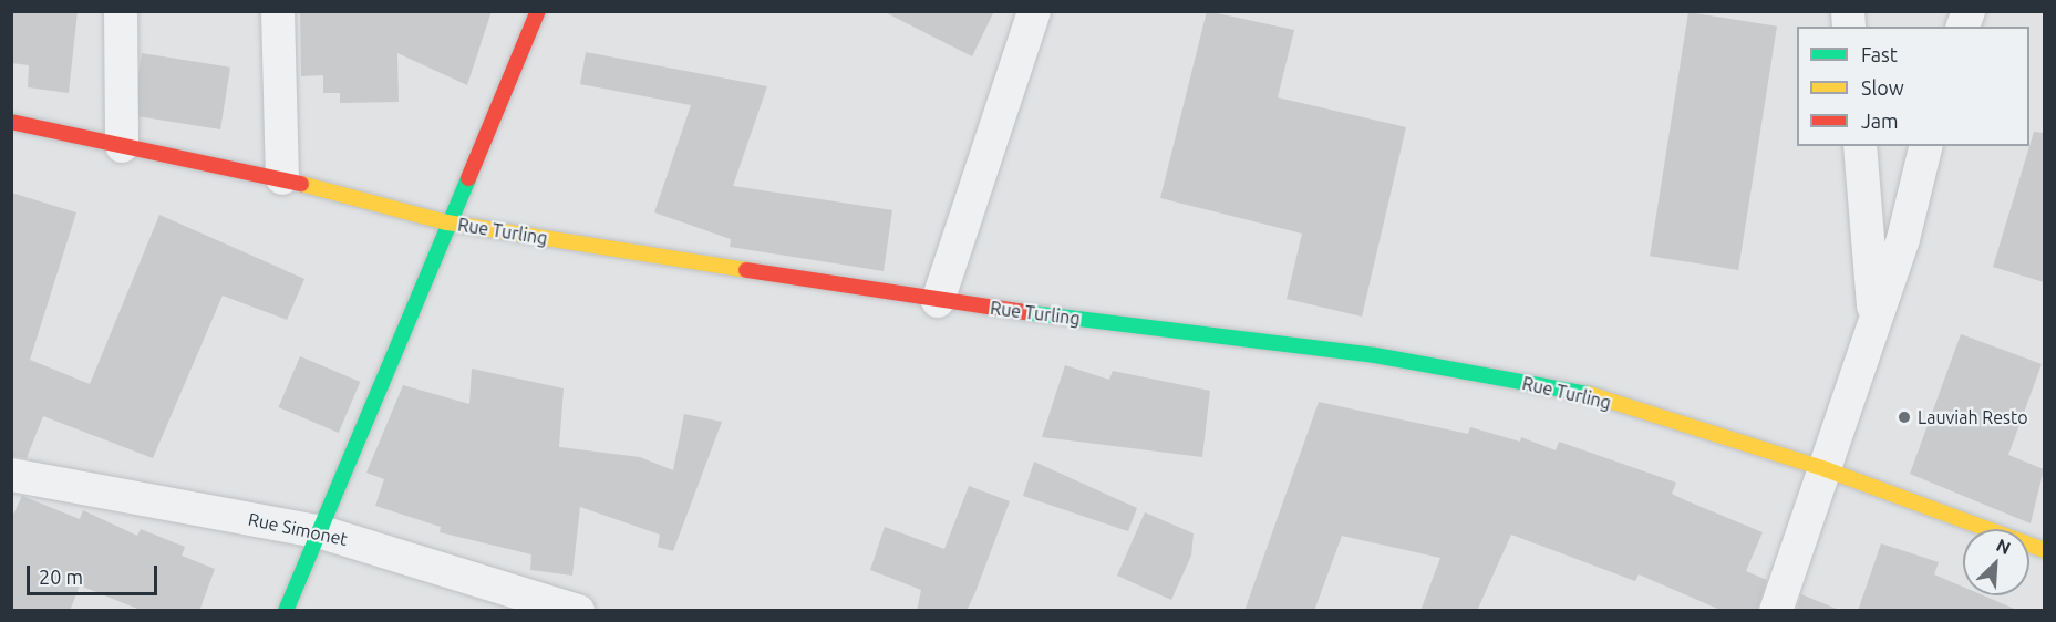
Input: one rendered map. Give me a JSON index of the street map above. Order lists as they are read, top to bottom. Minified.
{"streets":{"main road":["Rue Turling"],"street":["Rue Simonet"]},"places":["Lauviah Resto"],"legend":["Fast","Slow","Jam"],"scale_bar":"20 m","north":"top right"}
